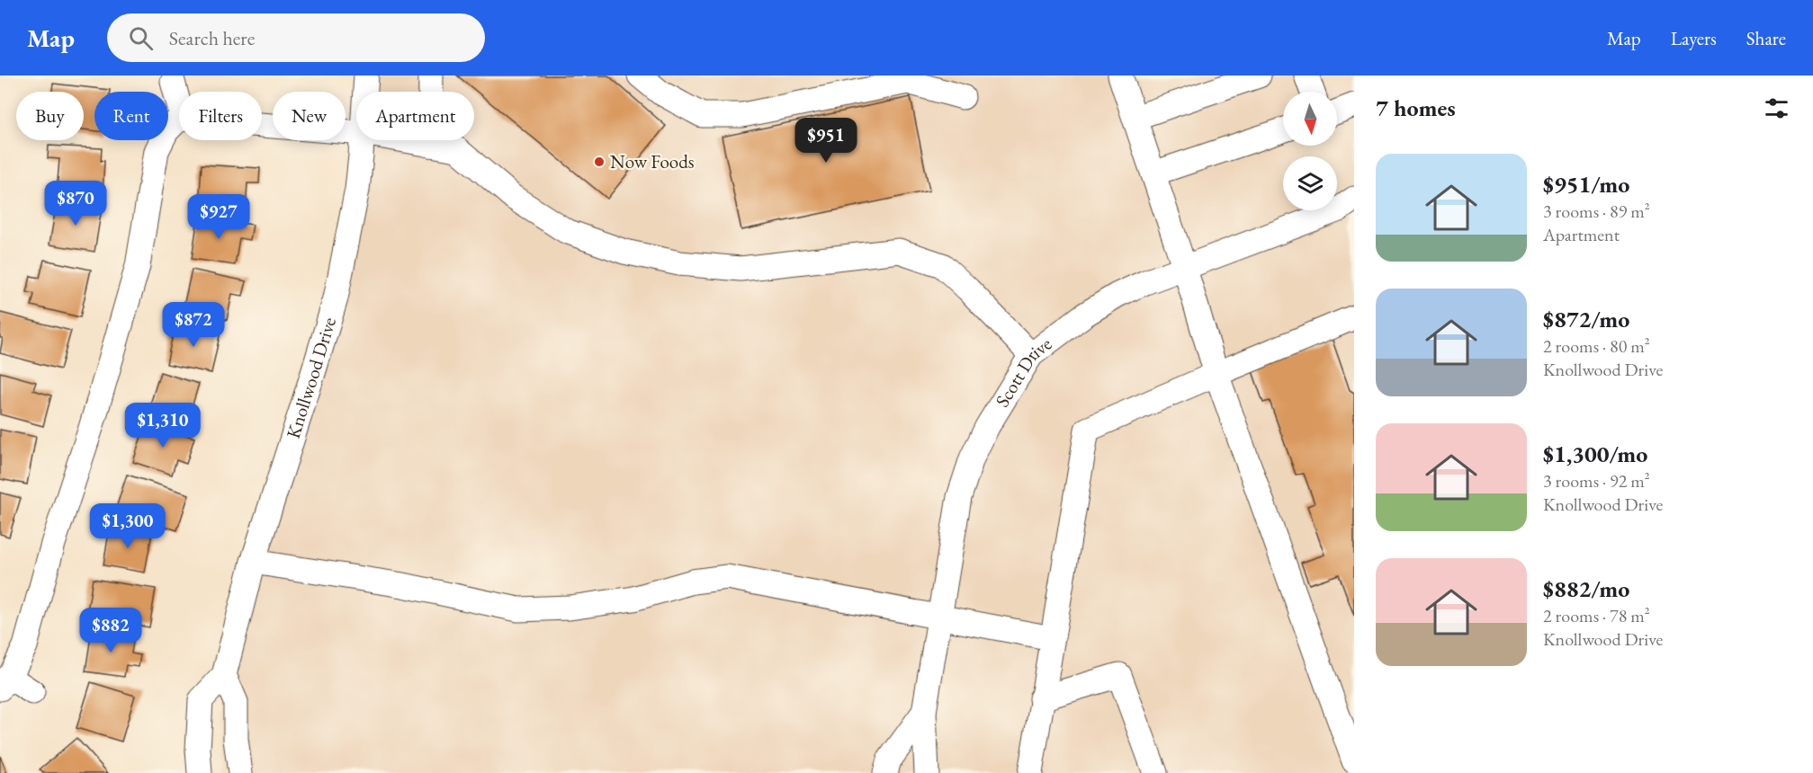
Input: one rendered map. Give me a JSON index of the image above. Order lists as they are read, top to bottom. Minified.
{"streets":{"street":["Scott Drive","Knollwood Drive"]},"places":["Now Foods"],"north":"bottom","page":{"header":"Map","search":"Search here","nav":["Map","Layers","Share"],"heading":"7 homes","chip":["Buy","Rent","Filters","New","Apartment"],"price":["$951","$870","$927","$872","$1,310","$1,300","$882"],"list":[{"name":"$951/mo","note":"3 rooms · 89 m² · Apartment"},{"name":"$872/mo","note":"2 rooms · 80 m² · Knollwood Drive"},{"name":"$1,300/mo","note":"3 rooms · 92 m² · Knollwood Drive"},{"name":"$882/mo","note":"2 rooms · 78 m² · Knollwood Drive"}]}}
